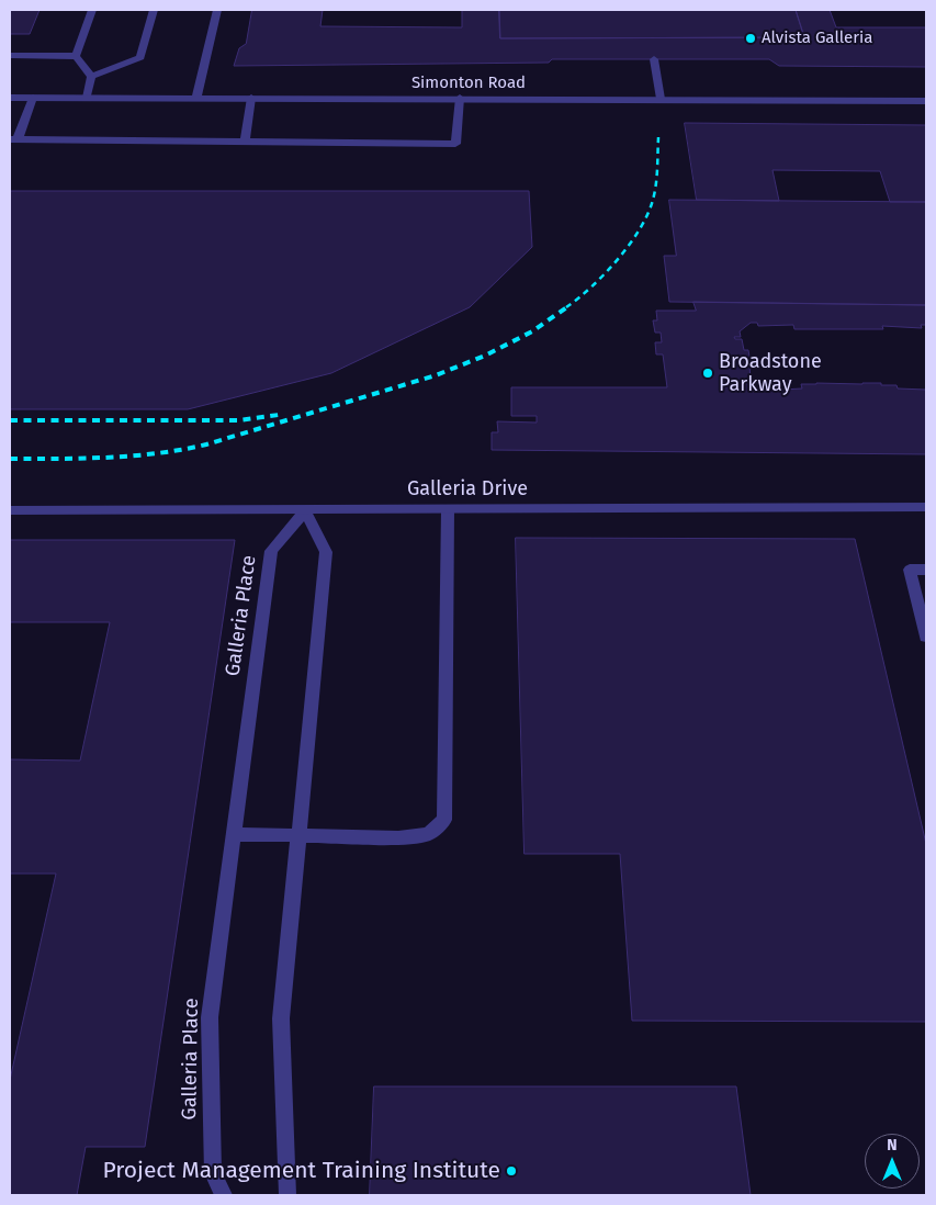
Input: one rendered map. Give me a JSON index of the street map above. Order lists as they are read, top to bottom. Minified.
{"streets":{"street":["Simonton Road","Galleria Drive","Galleria Place"]},"crossings":[["Galleria Drive","Galleria Place"]],"places":["Alvista Galleria","Broadstone Parkway","Project Management Training Institute"],"north":"top"}
